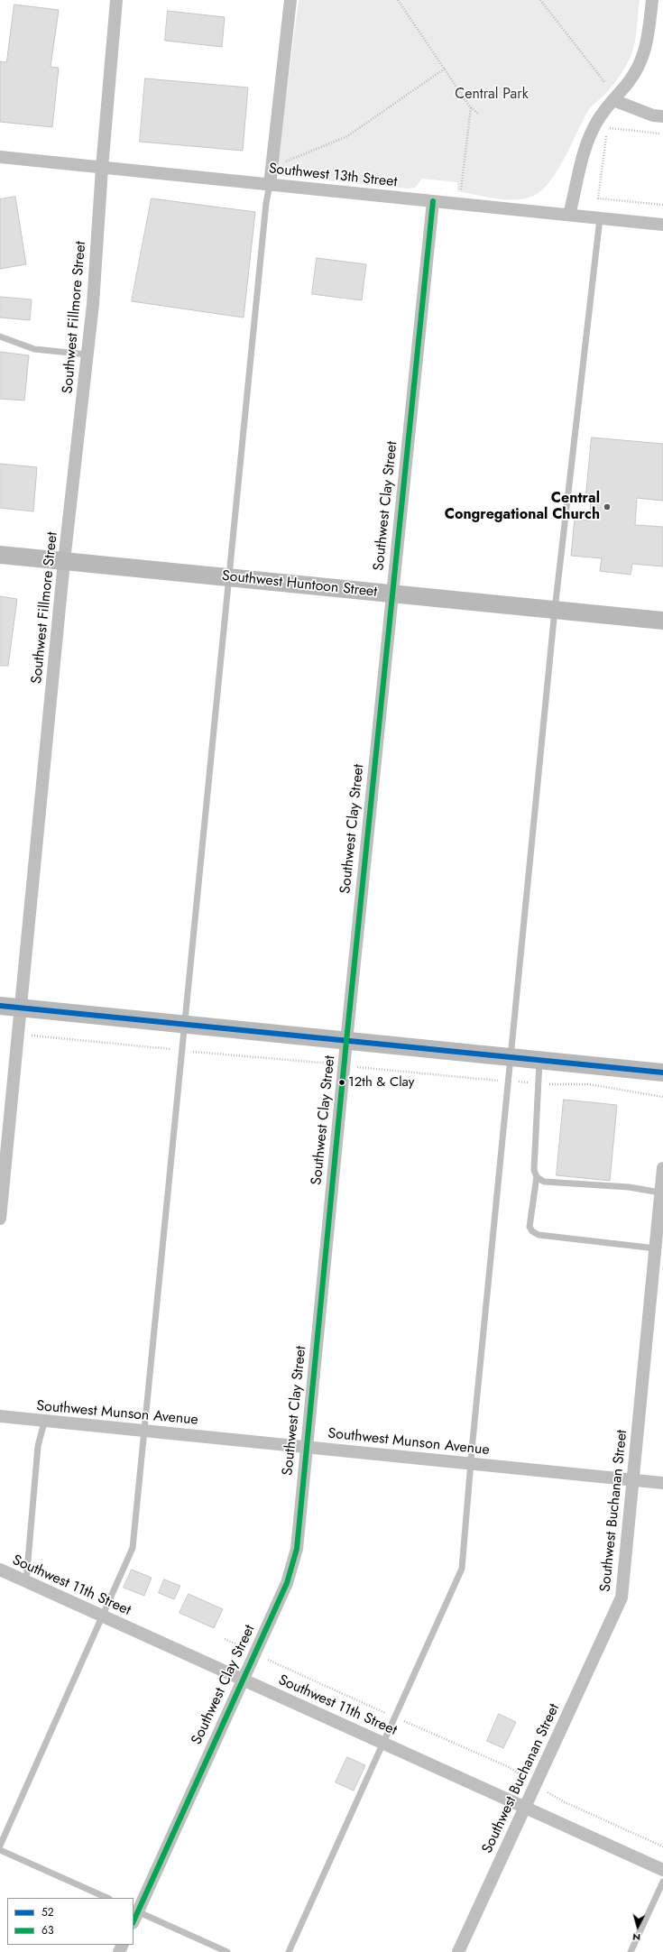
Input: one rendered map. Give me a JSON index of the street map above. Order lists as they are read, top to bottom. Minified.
{"streets":{"main road":["Southwest Huntoon Street"],"street":["Southwest 13th Street","Southwest Fillmore Street","Southwest Clay Street","Southwest Munson Avenue","Southwest Buchanan Street","Southwest 11th Street"]},"crossings":[["Southwest 13th Street","Southwest Fillmore Street"],["Southwest 13th Street","Southwest Clay Street"],["Southwest Fillmore Street","Southwest Huntoon Street"],["Southwest Clay Street","Southwest Huntoon Street"],["Southwest Clay Street","Southwest Munson Avenue"],["Southwest Clay Street","Southwest 11th Street"],["Southwest Munson Avenue","Southwest Buchanan Street"],["Southwest Buchanan Street","Southwest 11th Street"]],"parks":["Central Park"],"places":["Central Congregational Church","12th & Clay"],"lines":["transit line 63","transit line 52"],"legend":["52","63"],"north":"bottom"}
